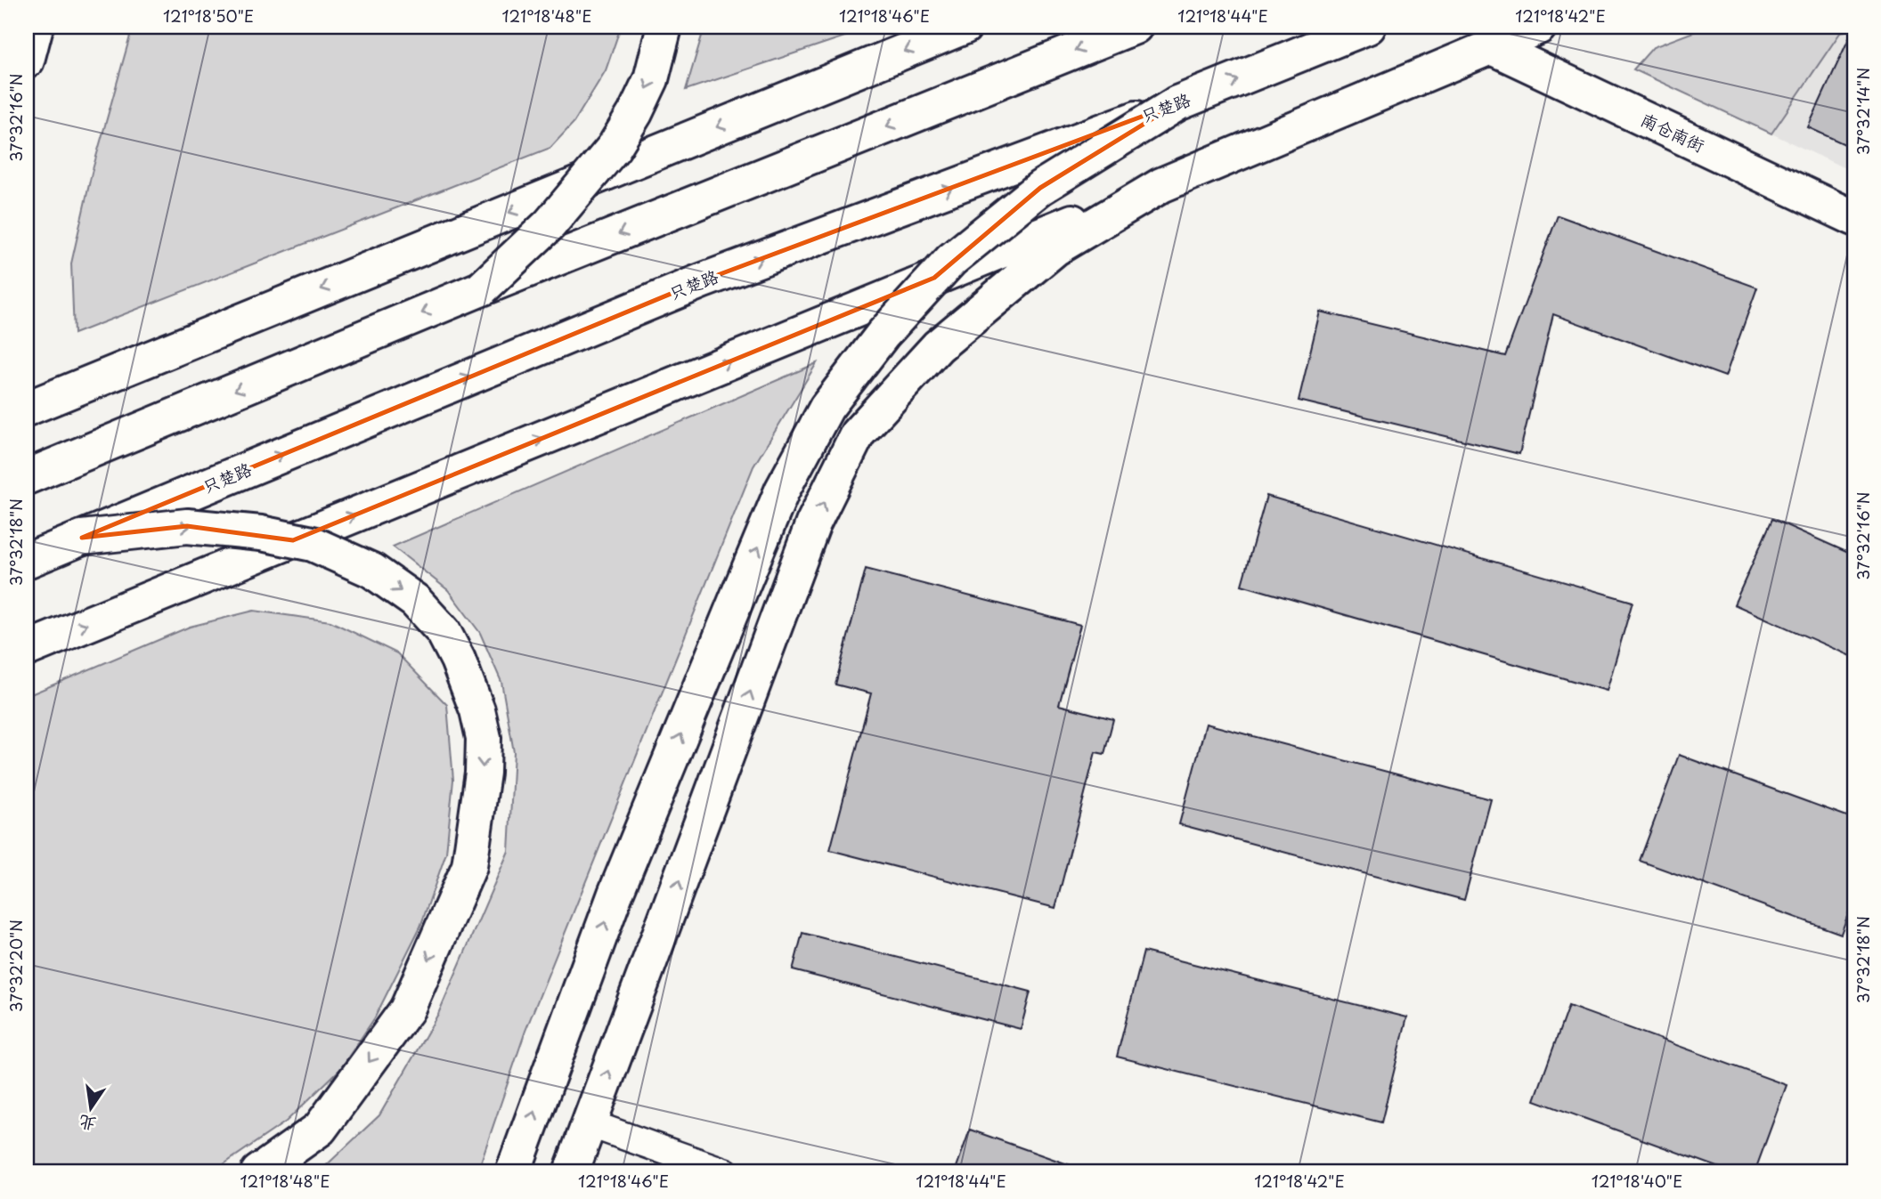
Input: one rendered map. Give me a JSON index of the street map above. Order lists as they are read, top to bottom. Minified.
{"streets":{"main road":["只楚路","南仓南街"]},"north":"bottom","coordinates":["121°18'50\"E","121°18'48\"E","121°18'46\"E","121°18'44\"E","121°18'42\"E","37°32'14\"N","37°32'16\"N","37°32'18\"N","37°32'20\"N","121°18'40\"E"]}
